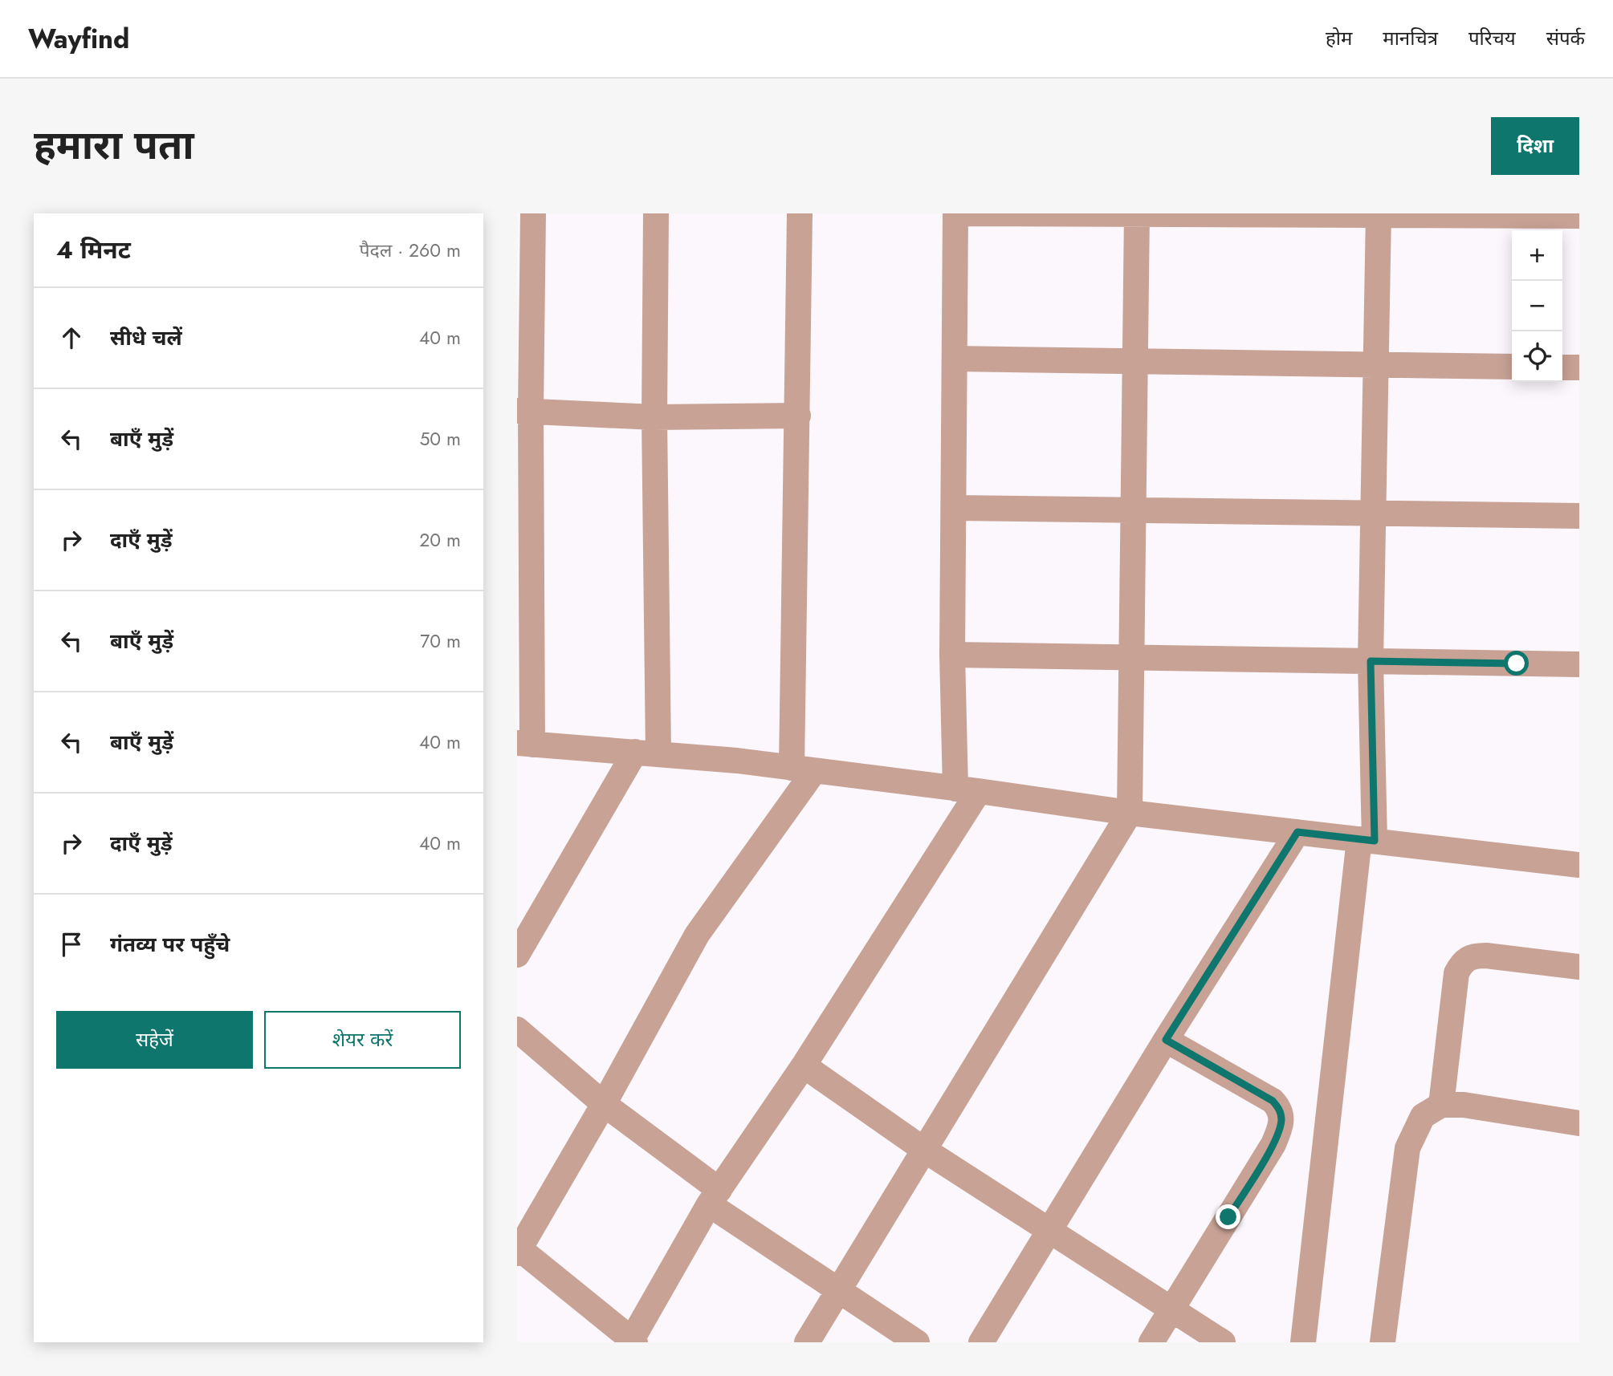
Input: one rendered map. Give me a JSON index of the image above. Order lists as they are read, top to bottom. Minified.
{"page":{"header":"Wayfind","nav":["होम","मानचित्र","परिचय","संपर्क"],"title":"हमारा पता","buttons":["दिशा",["सहेजें","शेयर करें"]],"heading":["4 मिनट","पैदल · 260 m"],"map_buttons":["+","−"],"list":[["सीधे चलें","40 m"],["बाएँ मुड़ें","50 m"],["दाएँ मुड़ें","20 m"],["बाएँ मुड़ें","70 m"],["बाएँ मुड़ें","40 m"],["दाएँ मुड़ें","40 m"],"गंतव्य पर पहुँचे"]}}
